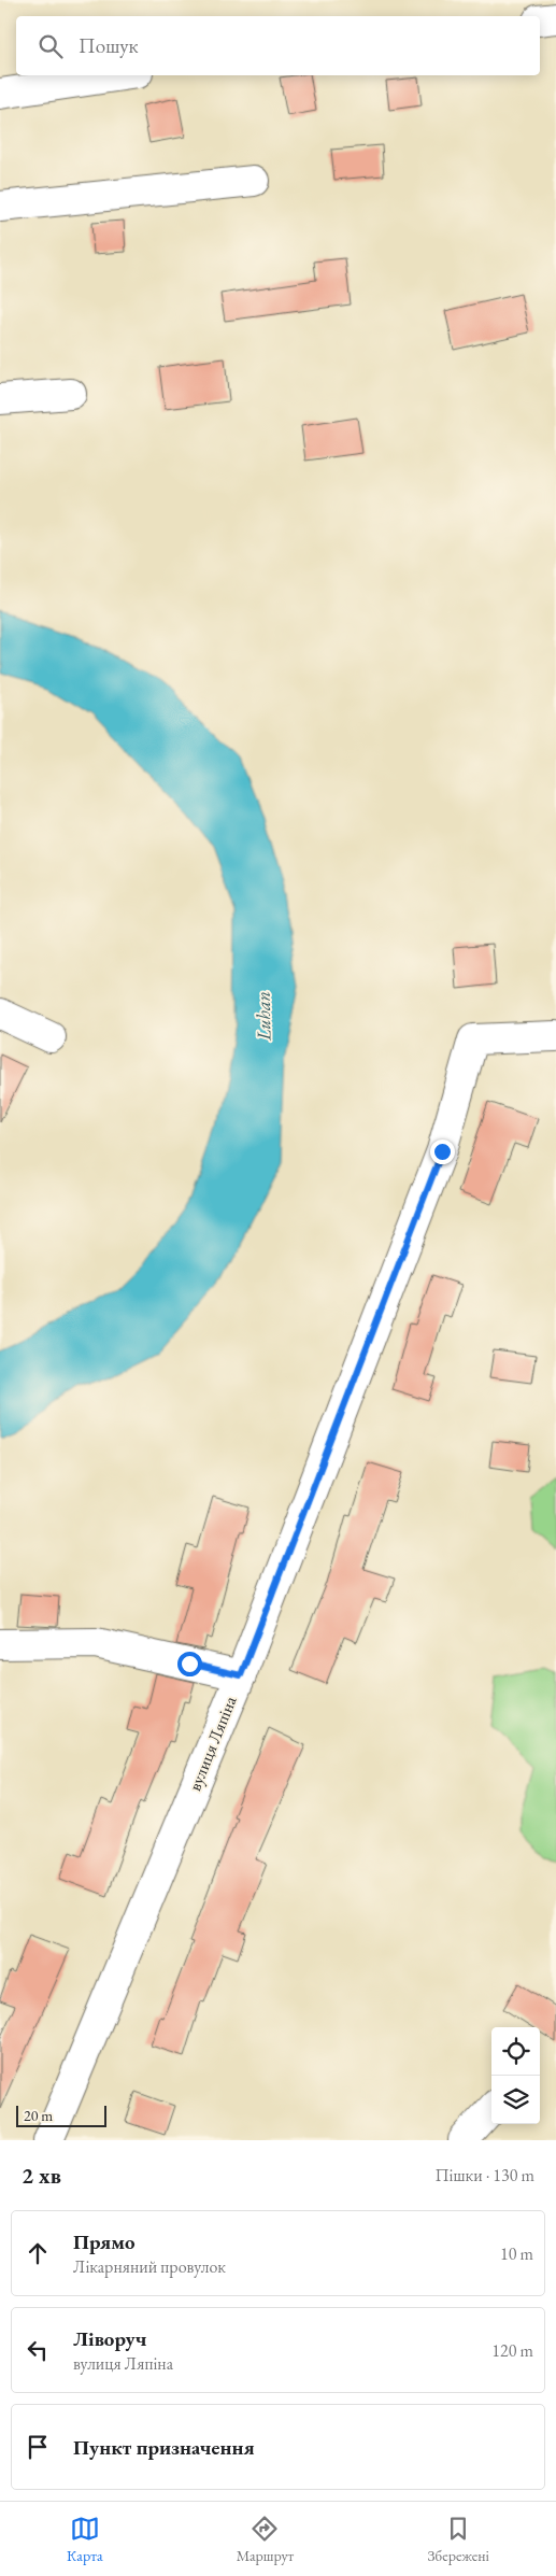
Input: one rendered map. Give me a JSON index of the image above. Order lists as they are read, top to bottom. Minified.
{"streets":{"street":["вулиця Ляпіна"]},"water":["Luhan"],"scale_bar":"20 m","page":{"search":"Пошук","scale":"20 m","heading":["2 хв","Пішки · 130 m"],"list":[["Прямо","Лікарняний провулок","10 m"],["Ліворуч","вулиця Ляпіна","120 m"],"Пункт призначення"],"nav":["Карта","Маршрут","Збережені"]}}
